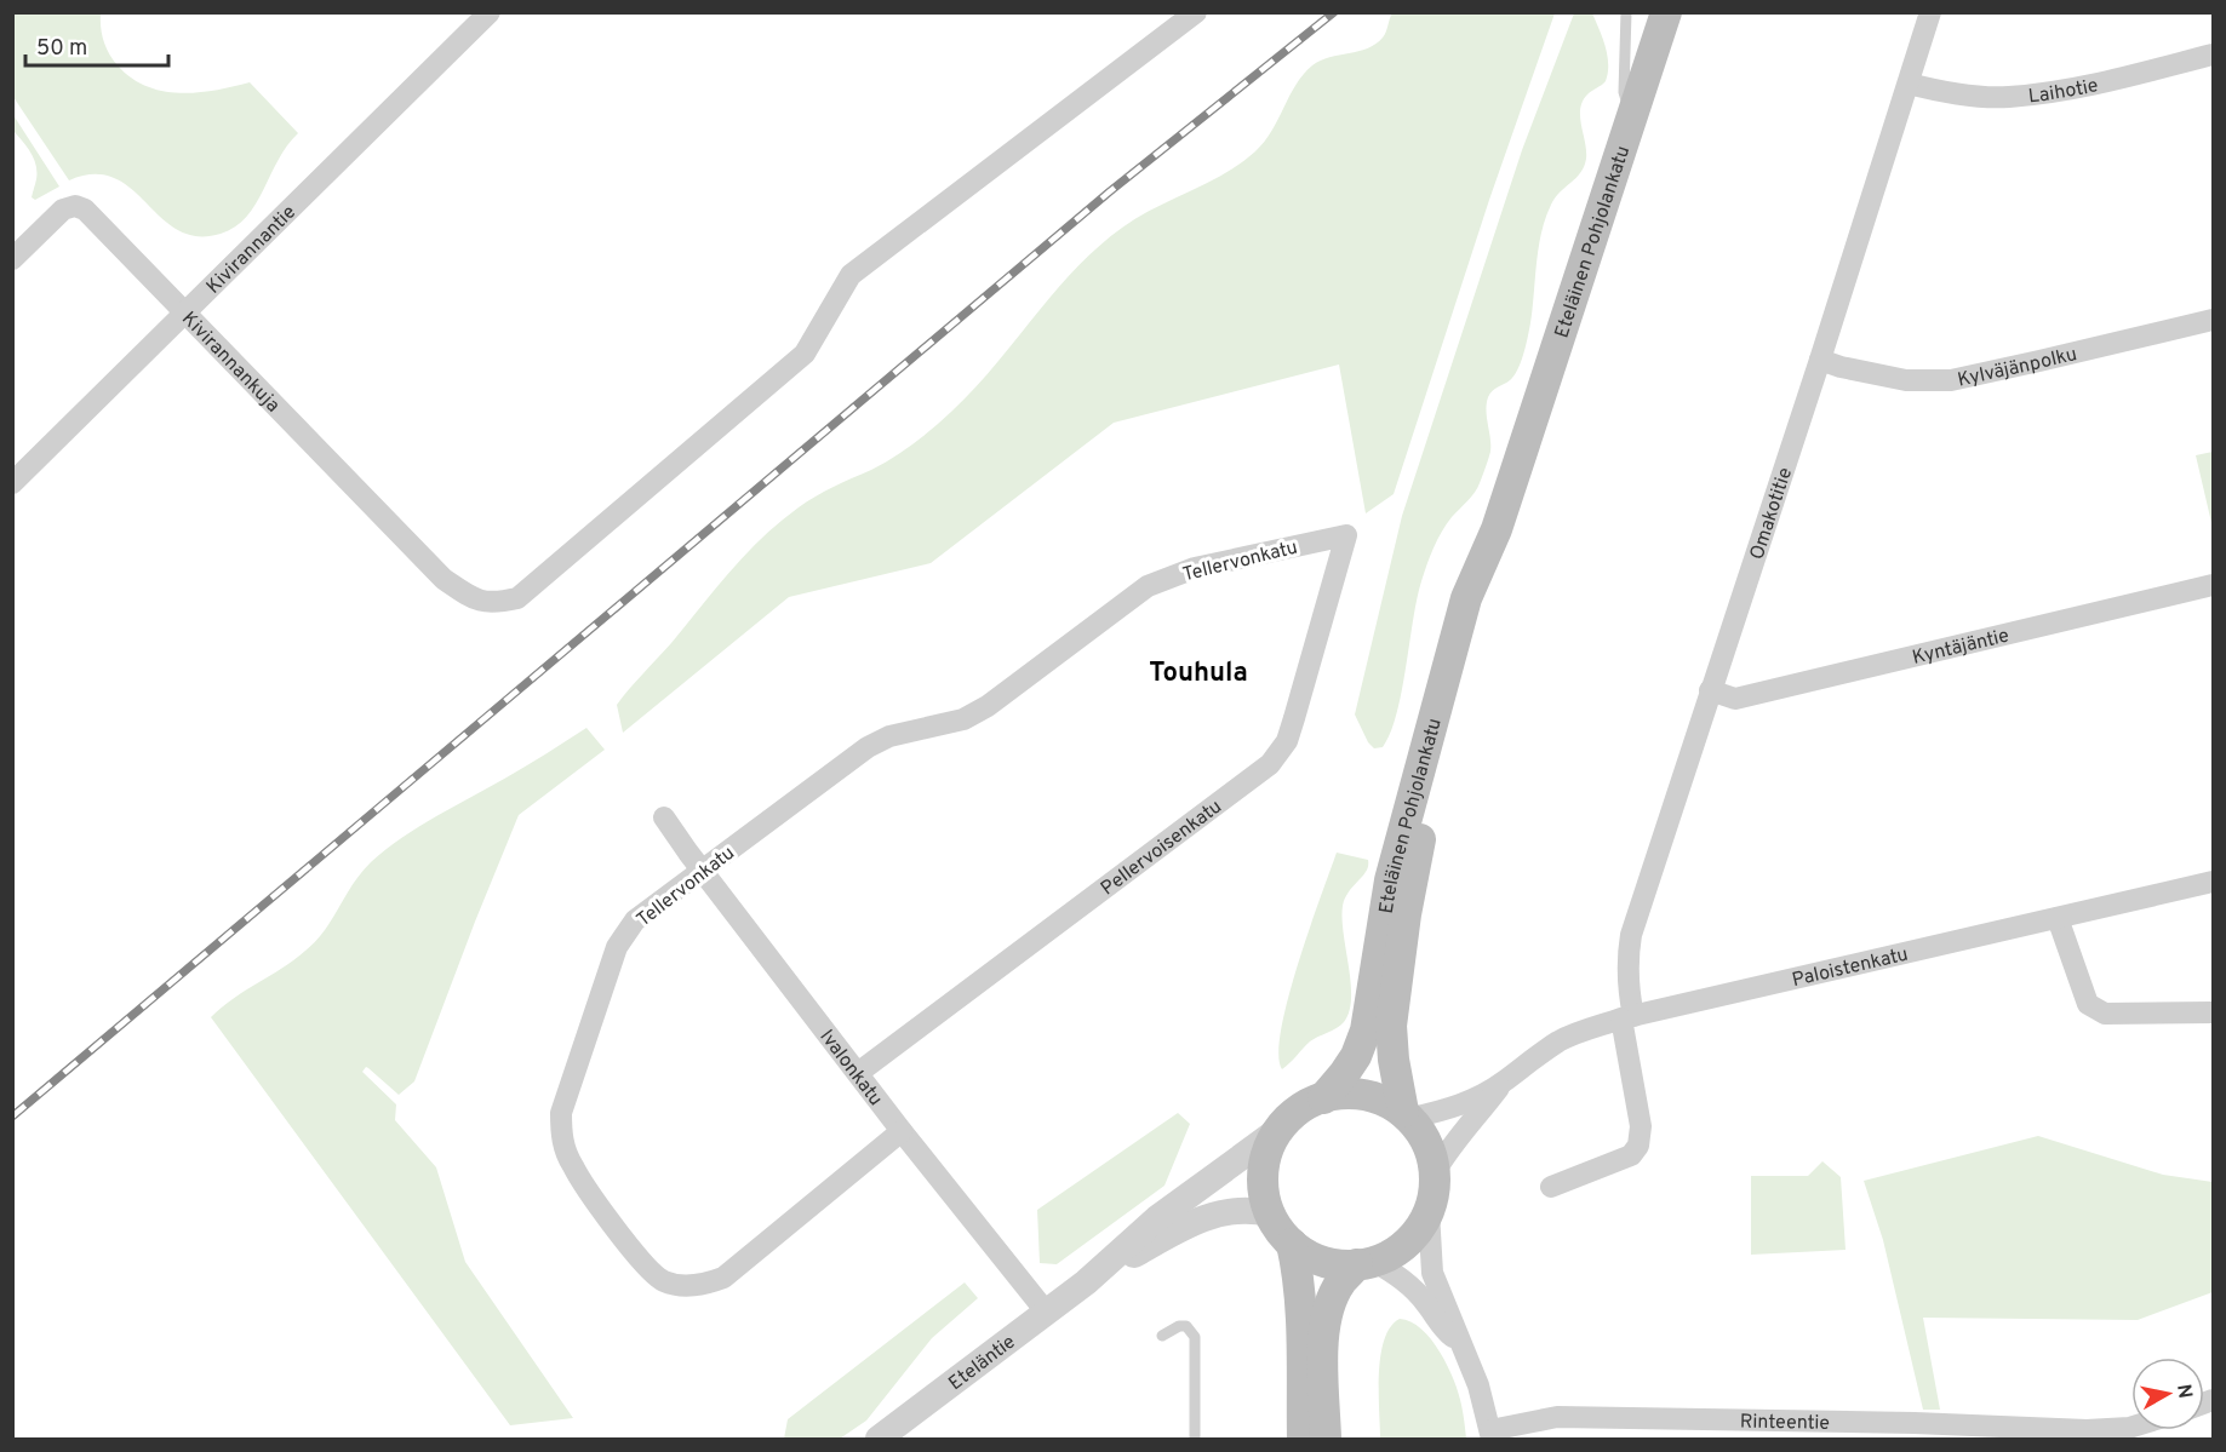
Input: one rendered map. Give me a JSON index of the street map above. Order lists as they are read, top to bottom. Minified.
{"streets":{"main road":["Eteläinen Pohjolankatu"],"street":["Laihotie","Kivirannantie","Kivirannankuja","Kylväjänpolku","Omakotitie","Tellervonkatu","Kyntäjäntie","Pellervoisenkatu","Paloistenkatu","Ivalonkatu","Eteläntie","Rinteentie"]},"crossings":[["Laihotie","Omakotitie"],["Eteläinen Pohjolankatu","Paloistenkatu"],["Eteläinen Pohjolankatu","Eteläntie"],["Kivirannantie","Kivirannankuja"],["Kylväjänpolku","Omakotitie"],["Omakotitie","Kyntäjäntie"],["Omakotitie","Paloistenkatu"],["Tellervonkatu","Pellervoisenkatu"],["Tellervonkatu","Ivalonkatu"],["Pellervoisenkatu","Ivalonkatu"],["Paloistenkatu","Eteläntie"],["Ivalonkatu","Eteläntie"]],"districts":["Touhula"],"scale_bar":"50 m","north":"right"}
